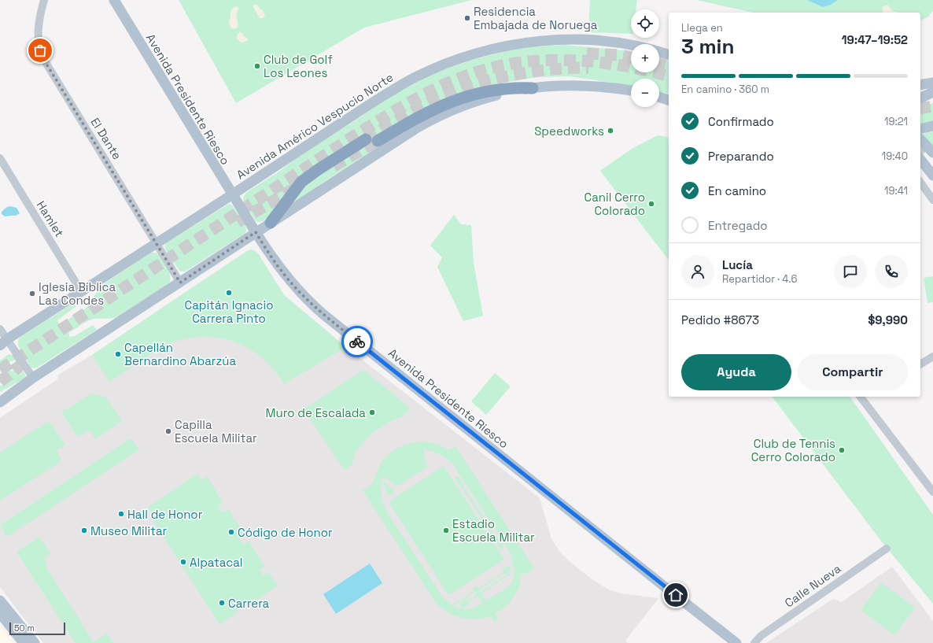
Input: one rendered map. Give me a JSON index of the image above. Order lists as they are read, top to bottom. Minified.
{"streets":{"main road":["Avenida Presidente Riesco","Avenida Américo Vespucio Norte"],"street":["El Dante","Hamlet","Calle Nueva"]},"crossings":[["Avenida Presidente Riesco","Avenida Américo Vespucio Norte"],["Avenida Américo Vespucio Norte","El Dante"],["Avenida Américo Vespucio Norte","Hamlet"]],"places":["Residencia Embajada de Noruega","Club de Golf Los Leones","Speedworks","Canil Cerro Colorado","Capitán Ignacio Carrera Pinto","Iglesia Bíblica Las Condes","Capellán Bernardino Abarzúa","Muro de Escalada","Capilla Escuela Militar","Club de Tennis Cerro Colorado","Hall de Honor","Museo Militar","Estadio Escuela Militar","Código de Honor","Alpatacal","Carrera"],"scale_bar":"50 m","page":{"map_buttons":["+","−"],"heading":["3 min","Llega en","19:47–19:52"],"panel":["Lucía","Repartidor · 4.6","Pedido #8673","$9,990"],"bar":"En camino · 360 m","list":[["Confirmado","19:21"],["Preparando","19:40"],["En camino","19:41"],"Entregado"],"buttons":["Ayuda","Compartir"],"scale":"50 m"}}
